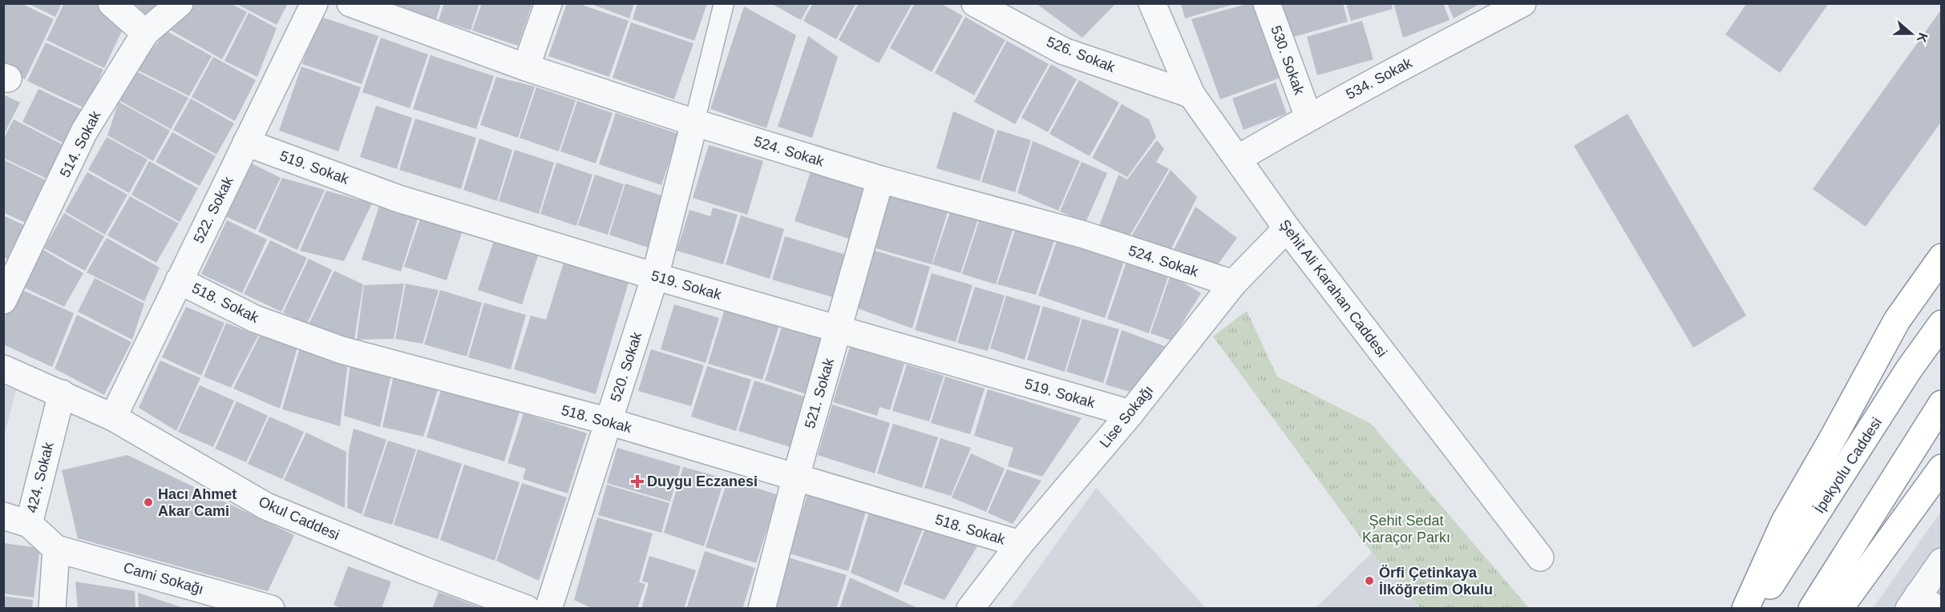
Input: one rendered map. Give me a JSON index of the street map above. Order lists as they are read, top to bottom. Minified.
{"streets":{"highway":["İpekyolu Caddesi"],"street":["526. Sokak","530. Sokak","534. Sokak","514. Sokak","524. Sokak","519. Sokak","522. Sokak","Şehit Ali Karahan Caddesi","518. Sokak","520. Sokak","521. Sokak","Lise Sokağı","424. Sokak","Okul Caddesi","Cami Sokağı"]},"crossings":[["526. Sokak","Şehit Ali Karahan Caddesi"],["530. Sokak","534. Sokak"],["534. Sokak","Şehit Ali Karahan Caddesi"],["524. Sokak","520. Sokak"],["524. Sokak","521. Sokak"],["524. Sokak","Lise Sokağı"],["519. Sokak","522. Sokak"],["519. Sokak","520. Sokak"],["519. Sokak","521. Sokak"],["519. Sokak","Lise Sokağı"],["522. Sokak","518. Sokak"],["522. Sokak","Okul Caddesi"],["Şehit Ali Karahan Caddesi","Lise Sokağı"],["518. Sokak","520. Sokak"],["518. Sokak","521. Sokak"],["518. Sokak","Lise Sokağı"],["424. Sokak","Okul Caddesi"],["424. Sokak","Cami Sokağı"]],"parks":["Şehit Sedat Karaçor Parkı"],"places":{"health":["Duygu Eczanesi"],"other":["Hacı Ahmet Akar Cami","Örfi Çetinkaya İlköğretim Okulu"]},"north":"right"}
